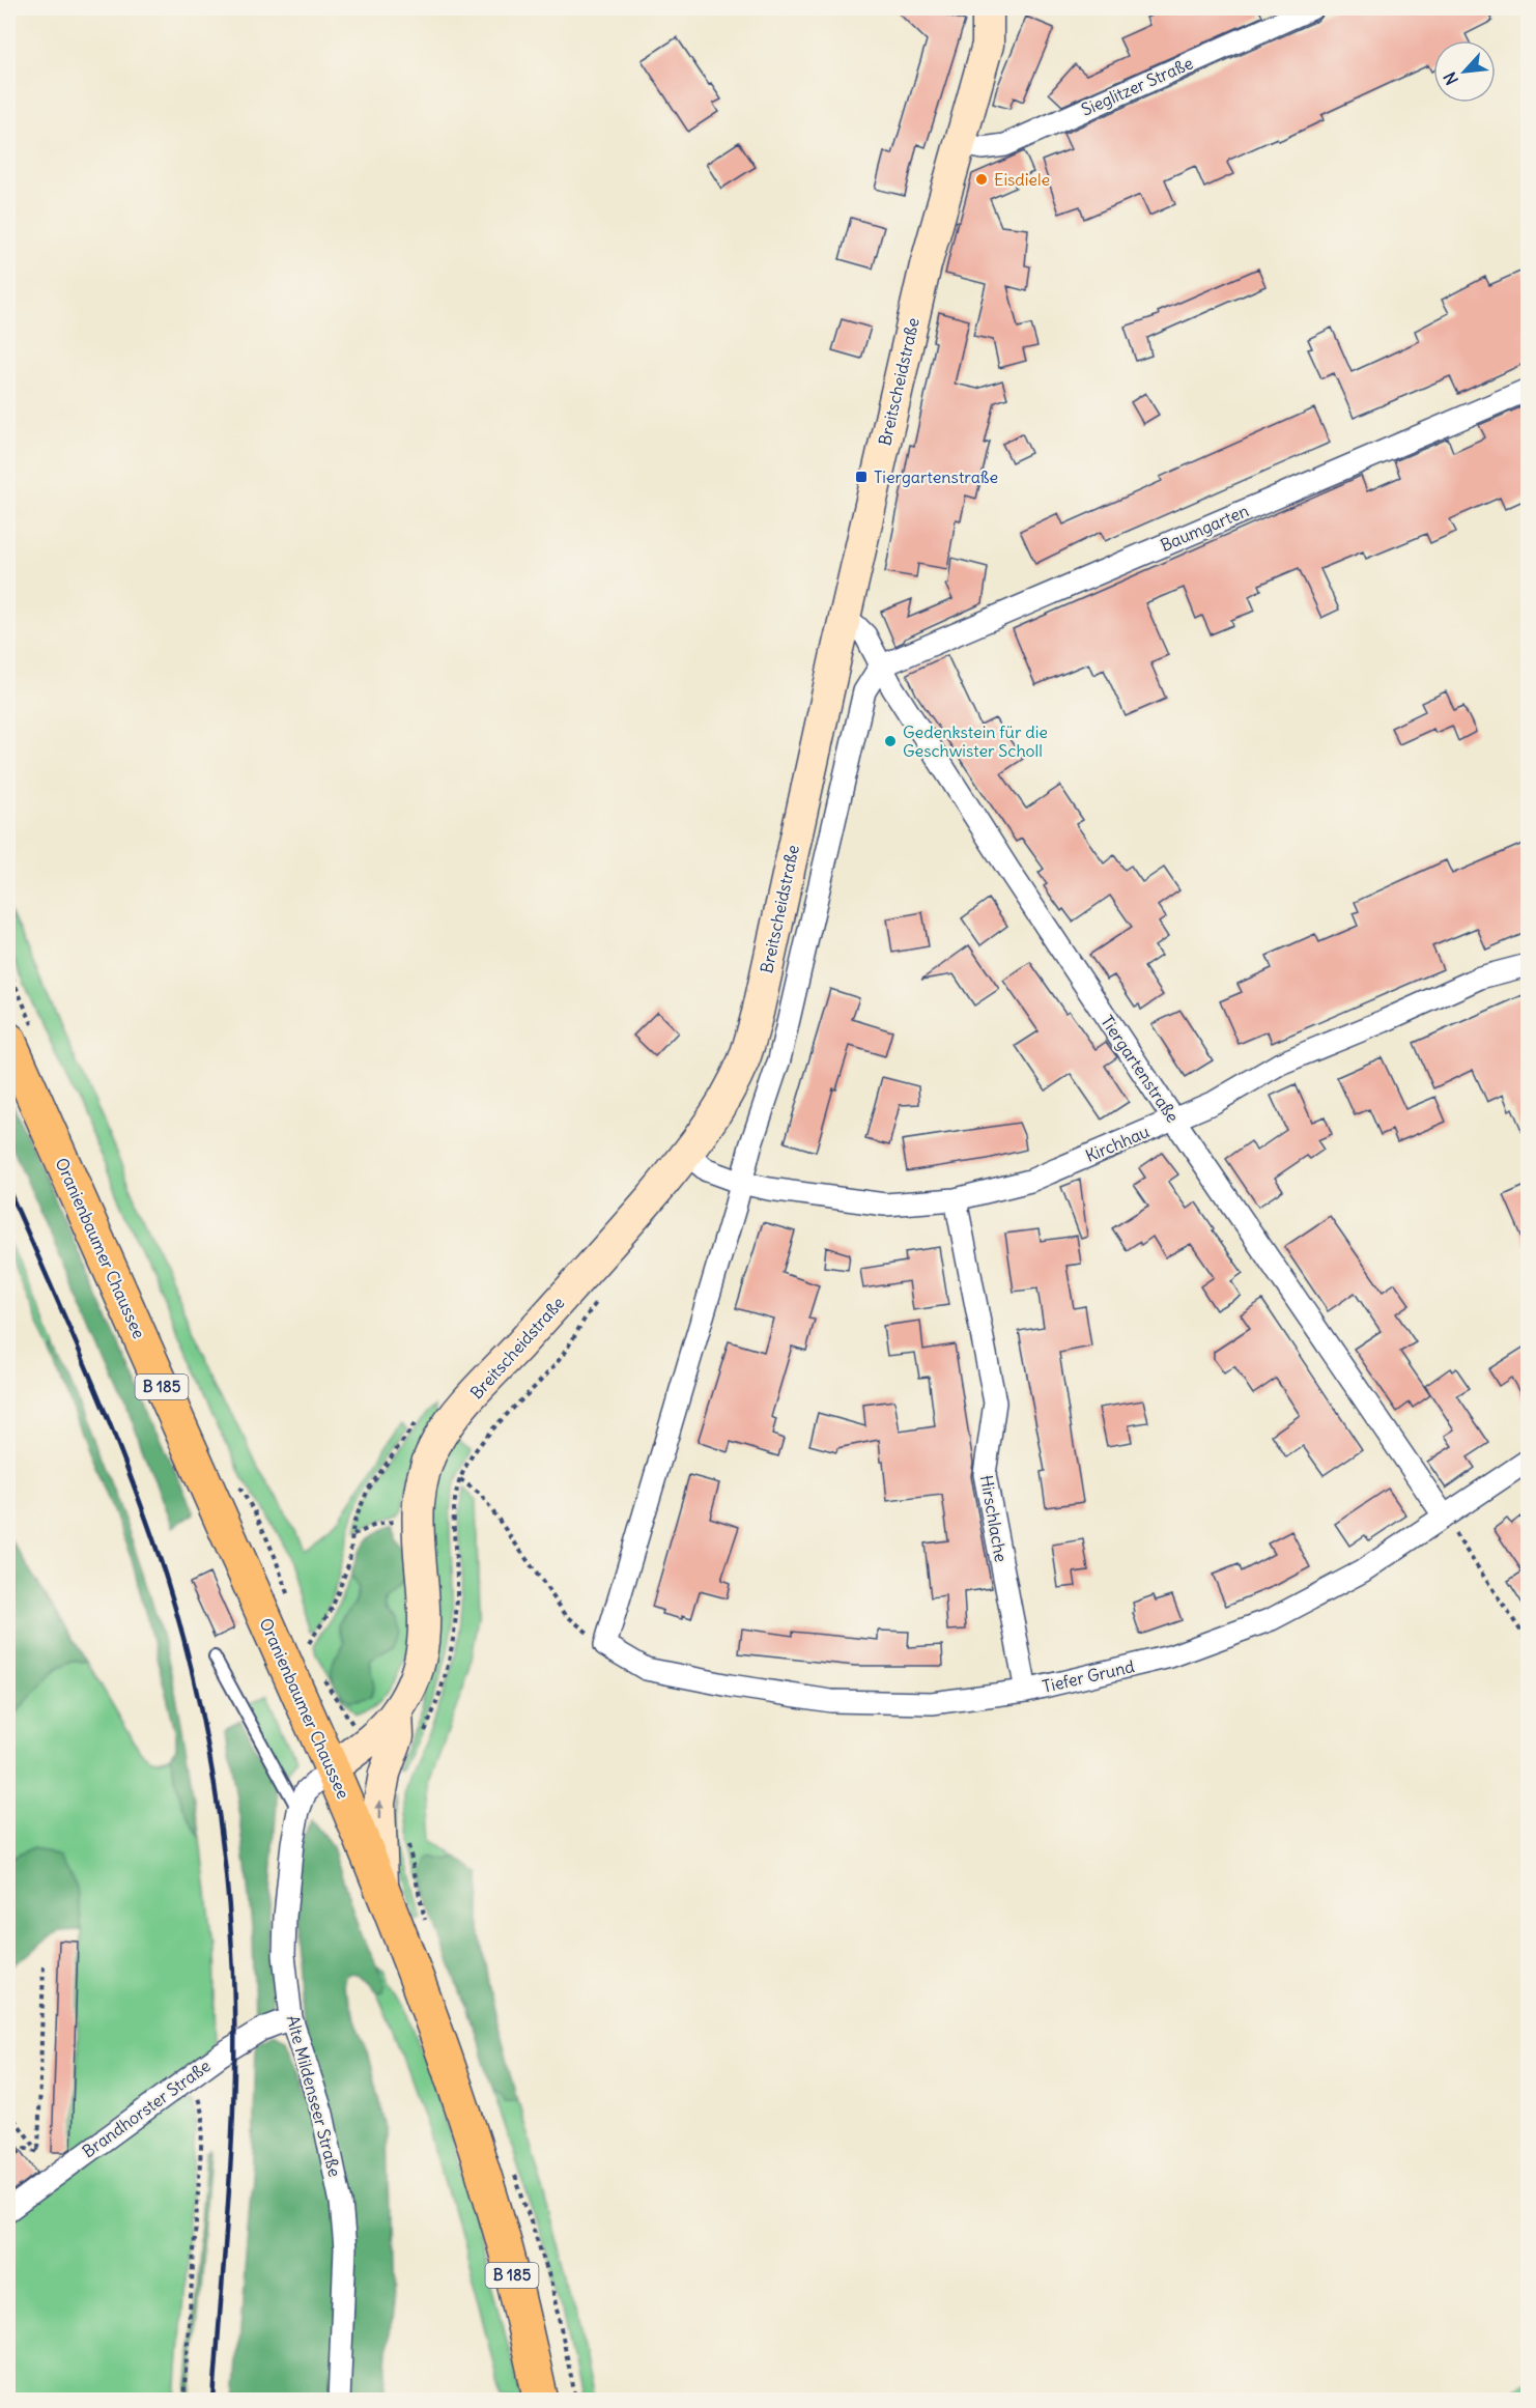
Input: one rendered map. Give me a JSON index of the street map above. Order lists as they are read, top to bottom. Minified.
{"streets":{"main road":["Oranienbaumer Chaussee","B 185"],"street":["Sieglitzer Straße","Breitscheidstraße","Baumgarten","Tiergartenstraße","Kirchhau","Hirschlache","Tiefer Grund","Alte Mildenseer Straße","Brandhorster Straße"]},"crossings":[["Sieglitzer Straße","Breitscheidstraße"],["Breitscheidstraße","Baumgarten"],["Breitscheidstraße","Tiergartenstraße"],["Breitscheidstraße","Kirchhau"],["Breitscheidstraße","Oranienbaumer Chaussee"],["Breitscheidstraße","Tiefer Grund"],["Breitscheidstraße","Alte Mildenseer Straße"],["Baumgarten","Tiergartenstraße"],["Tiergartenstraße","Kirchhau"],["Tiergartenstraße","Tiefer Grund"],["Kirchhau","Hirschlache"],["Oranienbaumer Chaussee","Alte Mildenseer Straße"],["Hirschlache","Tiefer Grund"],["Alte Mildenseer Straße","Brandhorster Straße"]],"places":{"other":["Eisdiele","Gedenkstein für die Geschwister Scholl"],"transit":["Tiergartenstraße"]},"north":"bottom left"}
